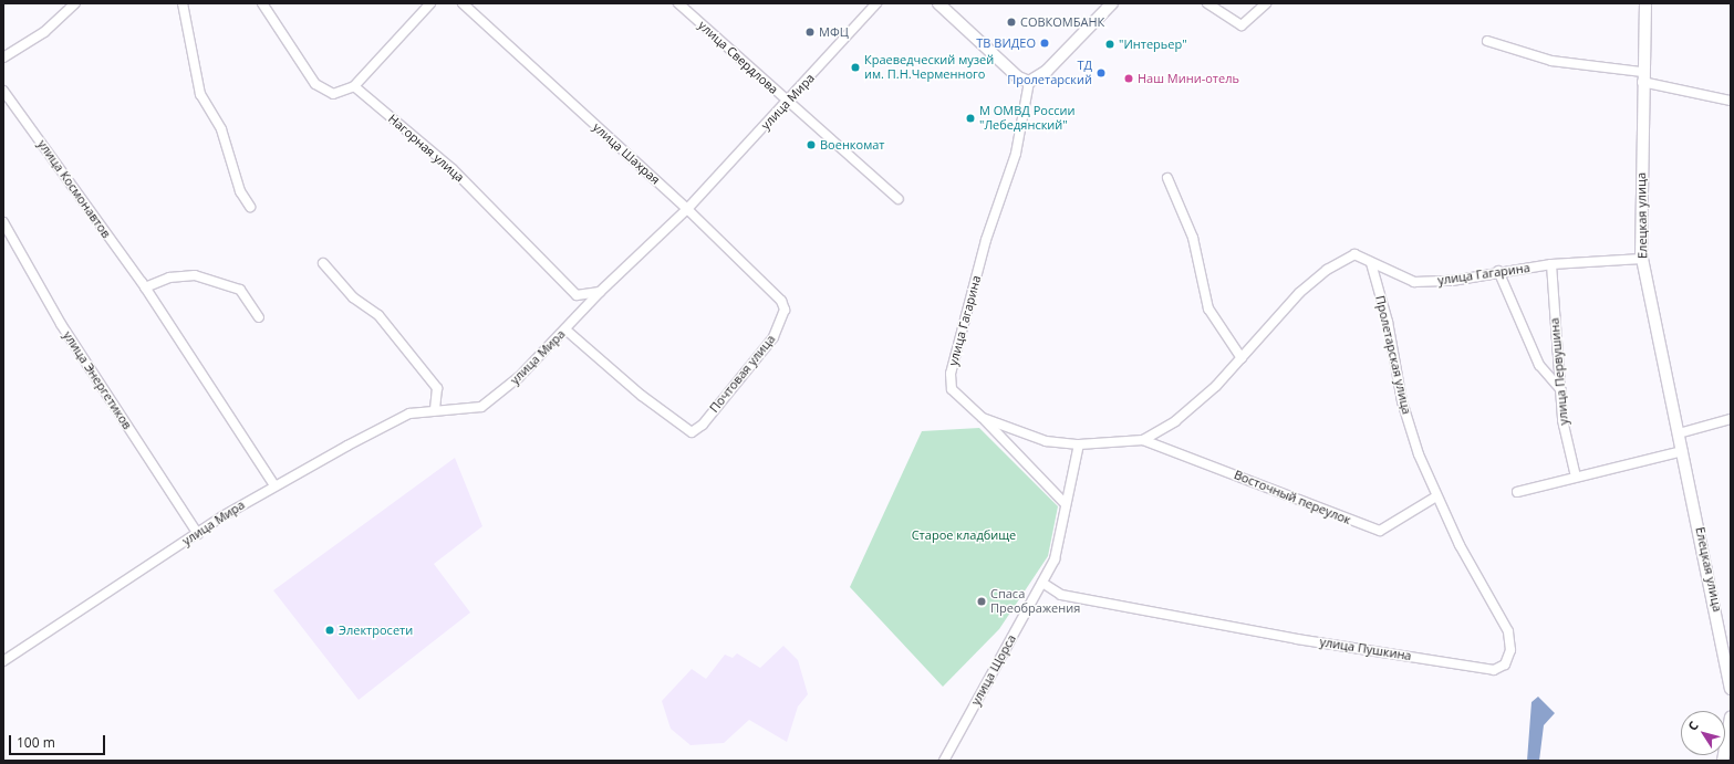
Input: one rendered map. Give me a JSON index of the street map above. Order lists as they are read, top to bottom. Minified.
{"streets":{"main road":["Елецкая улица"],"street":["улица Свердлова","улица Мира","Нагорная улица","улица Шахрая","улица Космонавтов","улица Гагарина","Пролетарская улица","улица Первушина","Почтовая улица","улица Энергетиков","Восточный переулок","улица Пушкина","улица Щорса"]},"crossings":[["улица Свердлова","улица Мира"],["улица Мира","Нагорная улица"],["улица Мира","улица Шахрая"],["улица Мира","улица Космонавтов"],["улица Мира","Почтовая улица"],["улица Мира","улица Энергетиков"],["улица Шахрая","Почтовая улица"],["Елецкая улица","улица Гагарина"],["улица Гагарина","Пролетарская улица"],["улица Гагарина","улица Первушина"],["улица Гагарина","Восточный переулок"],["улица Гагарина","улица Щорса"],["Пролетарская улица","Восточный переулок"],["Пролетарская улица","улица Пушкина"],["Восточный переулок","улица Пушкина"],["улица Пушкина","улица Щорса"]],"parks":["Старое кладбище"],"places":["СОВКОМБАНК","МФЦ","ТВ ВИДЕО","\"Интерьер\"","Краеведческий музей им. П.Н.Черменного","ТД Пролетарский","Наш Мини-отель","М ОМВД России \"Лебедянский\"","Военкомат","Спаса Преображения","Электросети"],"scale_bar":"100 m","north":"top left"}
